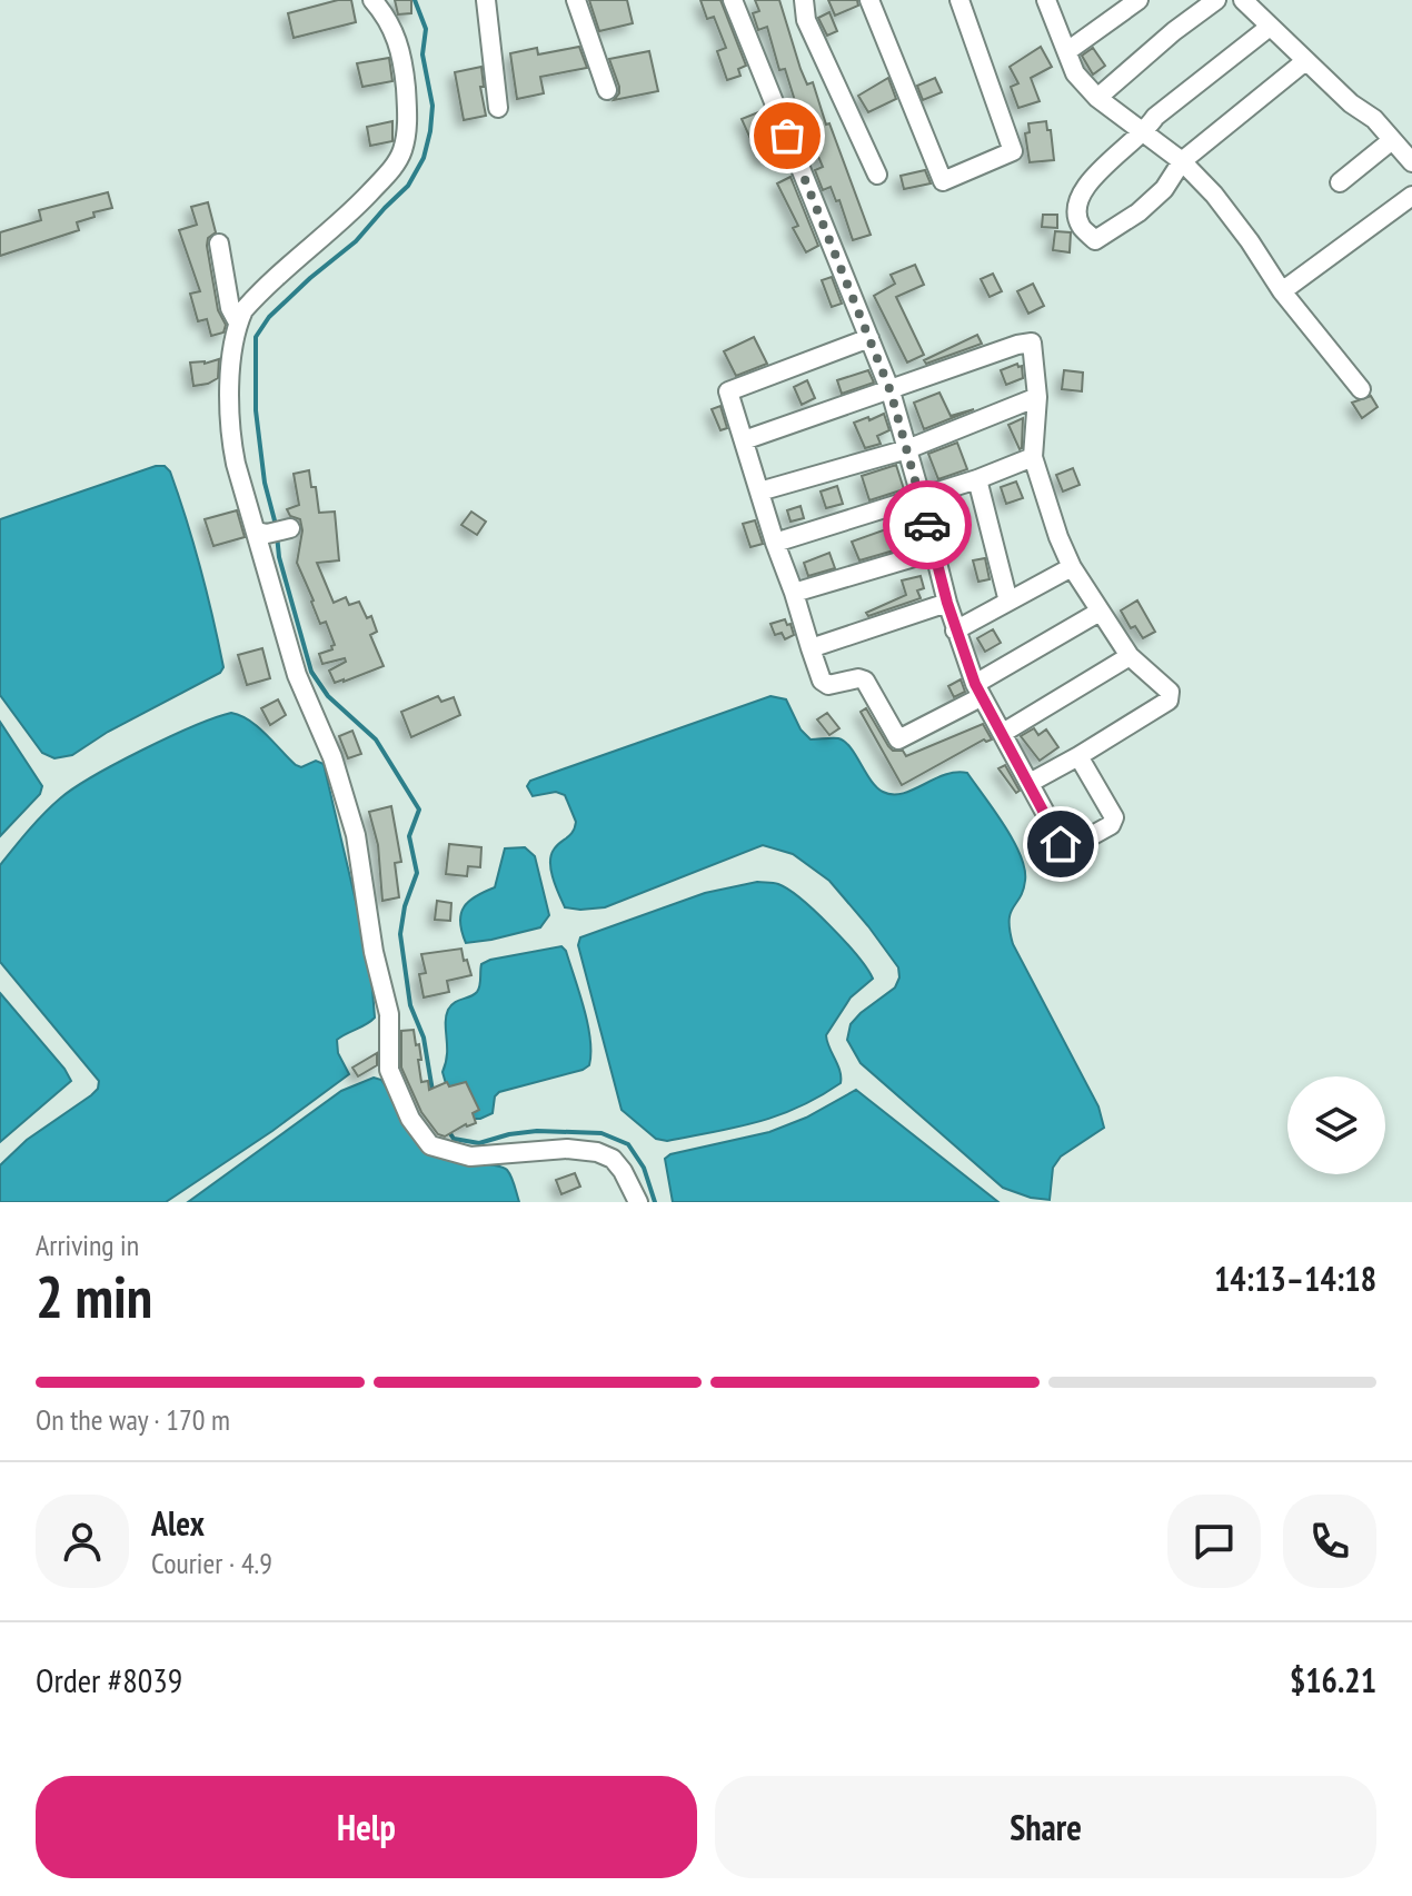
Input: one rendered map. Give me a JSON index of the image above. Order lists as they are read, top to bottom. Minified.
{"page":{"heading":["2 min","Arriving in","14:13–14:18"],"panel":["Alex","Courier · 4.9","Order #8039","$16.21"],"bar":"On the way · 170 m","buttons":["Help","Share"]}}
